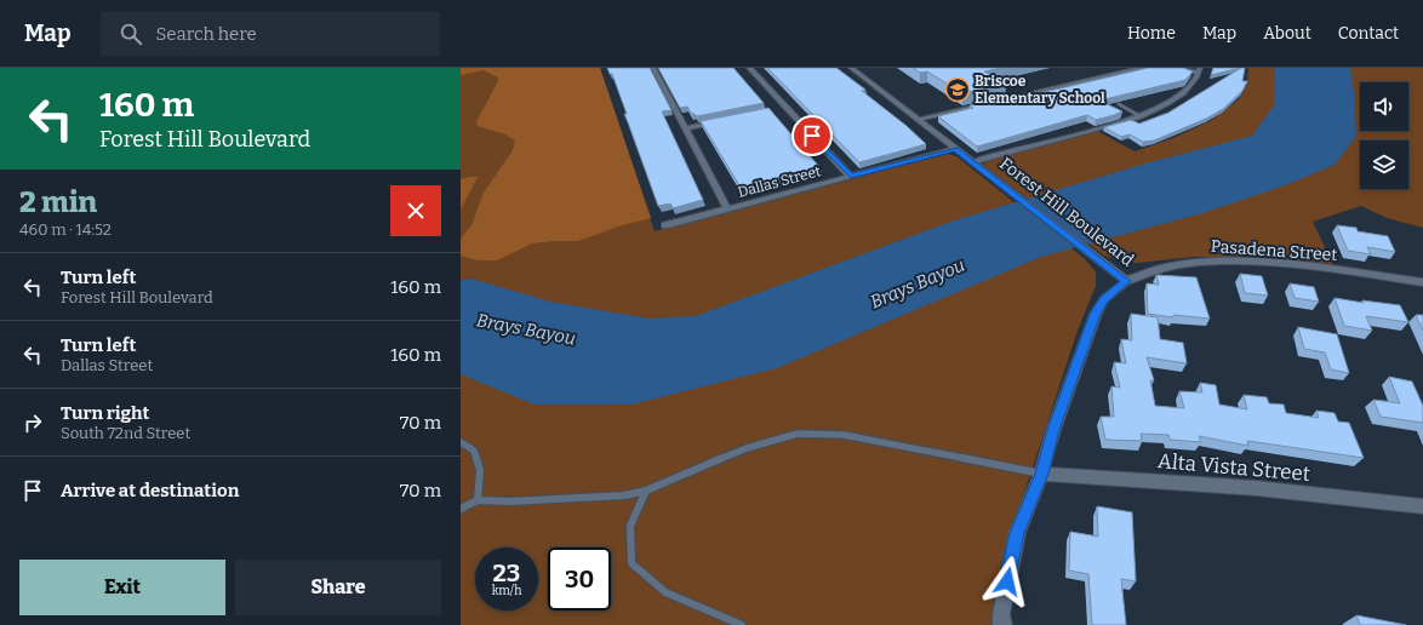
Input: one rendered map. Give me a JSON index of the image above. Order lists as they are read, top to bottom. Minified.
{"streets":{"street":["Dallas Street","Forest Hill Boulevard","Pasadena Street","Alta Vista Street"]},"crossings":[["Dallas Street","Forest Hill Boulevard"],["Forest Hill Boulevard","Pasadena Street"],["Forest Hill Boulevard","Alta Vista Street"]],"water":["Brays Bayou"],"places":{"school or university":["Briscoe Elementary School"]},"page":{"header":"Map","search":"Search here","nav":["Home","Map","About","Contact"],"turn":["160 m","Forest Hill Boulevard"],"heading":["2 min","460 m · 14:52"],"list":[{"name":"Turn left","note":"Forest Hill Boulevard","value":"160 m"},{"name":"Turn left","note":"Dallas Street","value":"160 m"},{"name":"Turn right","note":"South 72nd Street","value":"70 m"},{"name":"Arrive at destination","value":"70 m"}],"speed":"23 km/h","limit":"30","buttons":["Exit","Share"]}}
